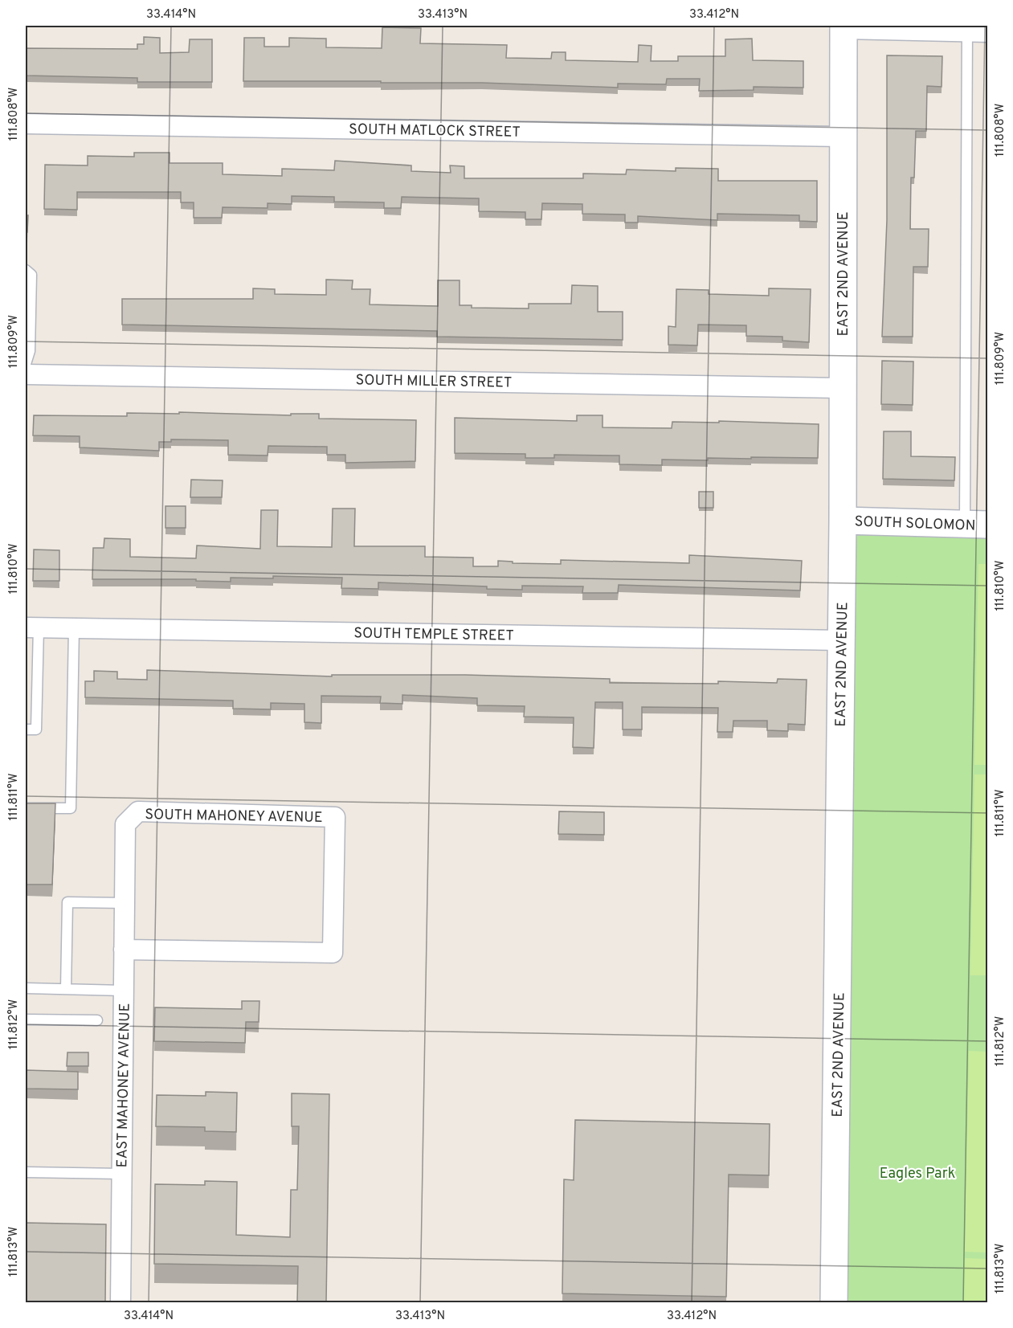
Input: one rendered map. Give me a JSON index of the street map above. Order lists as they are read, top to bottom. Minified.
{"streets":{"street":["SOUTH MATLOCK STREET","EAST 2ND AVENUE","SOUTH MILLER STREET","SOUTH SOLOMON","SOUTH TEMPLE STREET","SOUTH MAHONEY AVENUE","EAST MAHONEY AVENUE"]},"crossings":[["SOUTH MATLOCK STREET","EAST 2ND AVENUE"],["EAST 2ND AVENUE","SOUTH MILLER STREET"],["EAST 2ND AVENUE","SOUTH SOLOMON"],["EAST 2ND AVENUE","SOUTH TEMPLE STREET"],["SOUTH MAHONEY AVENUE","EAST MAHONEY AVENUE"]],"parks":["Eagles Park"],"coordinates":["33.414°N","33.413°N","33.412°N","111.808°W","111.809°W","111.810°W","111.811°W","111.812°W","111.813°W"]}
